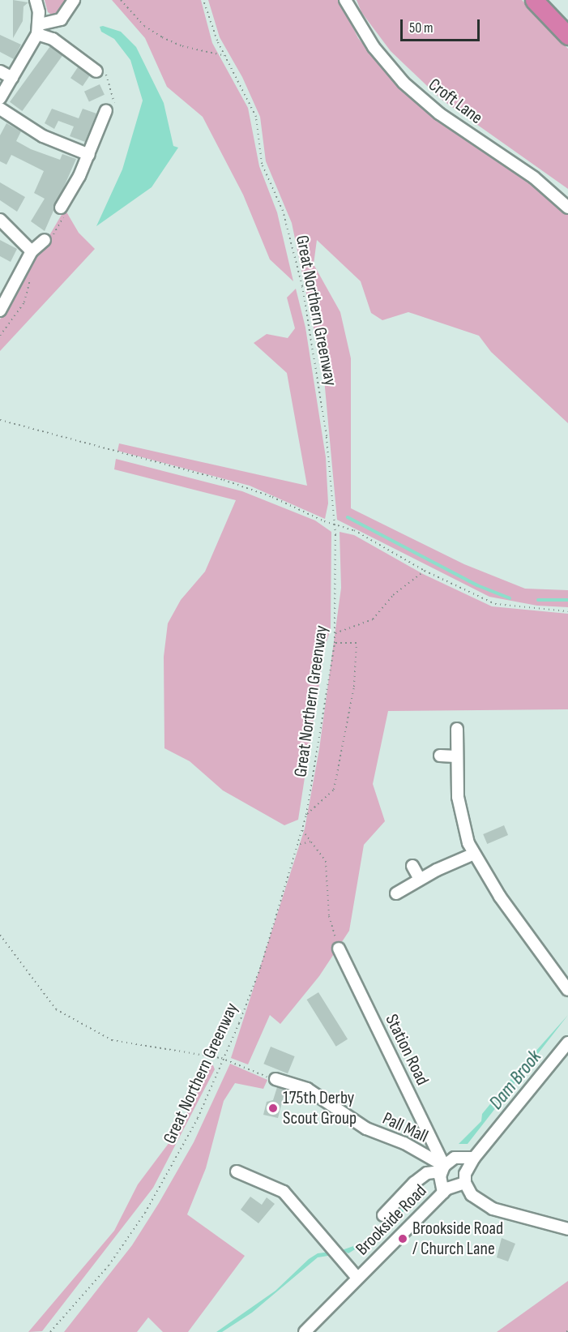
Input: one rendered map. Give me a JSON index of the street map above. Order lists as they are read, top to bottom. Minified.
{"streets":{"street":["Croft Lane","Station Road","Pall Mall","Brookside Road"],"path":["Great Northern Greenway"]},"crossings":[["Station Road","Pall Mall"],["Station Road","Brookside Road"]],"water":["Dam Brook"],"places":["175th Derby Scout Group","Brookside Road / Church Lane"],"scale_bar":"50 m"}
